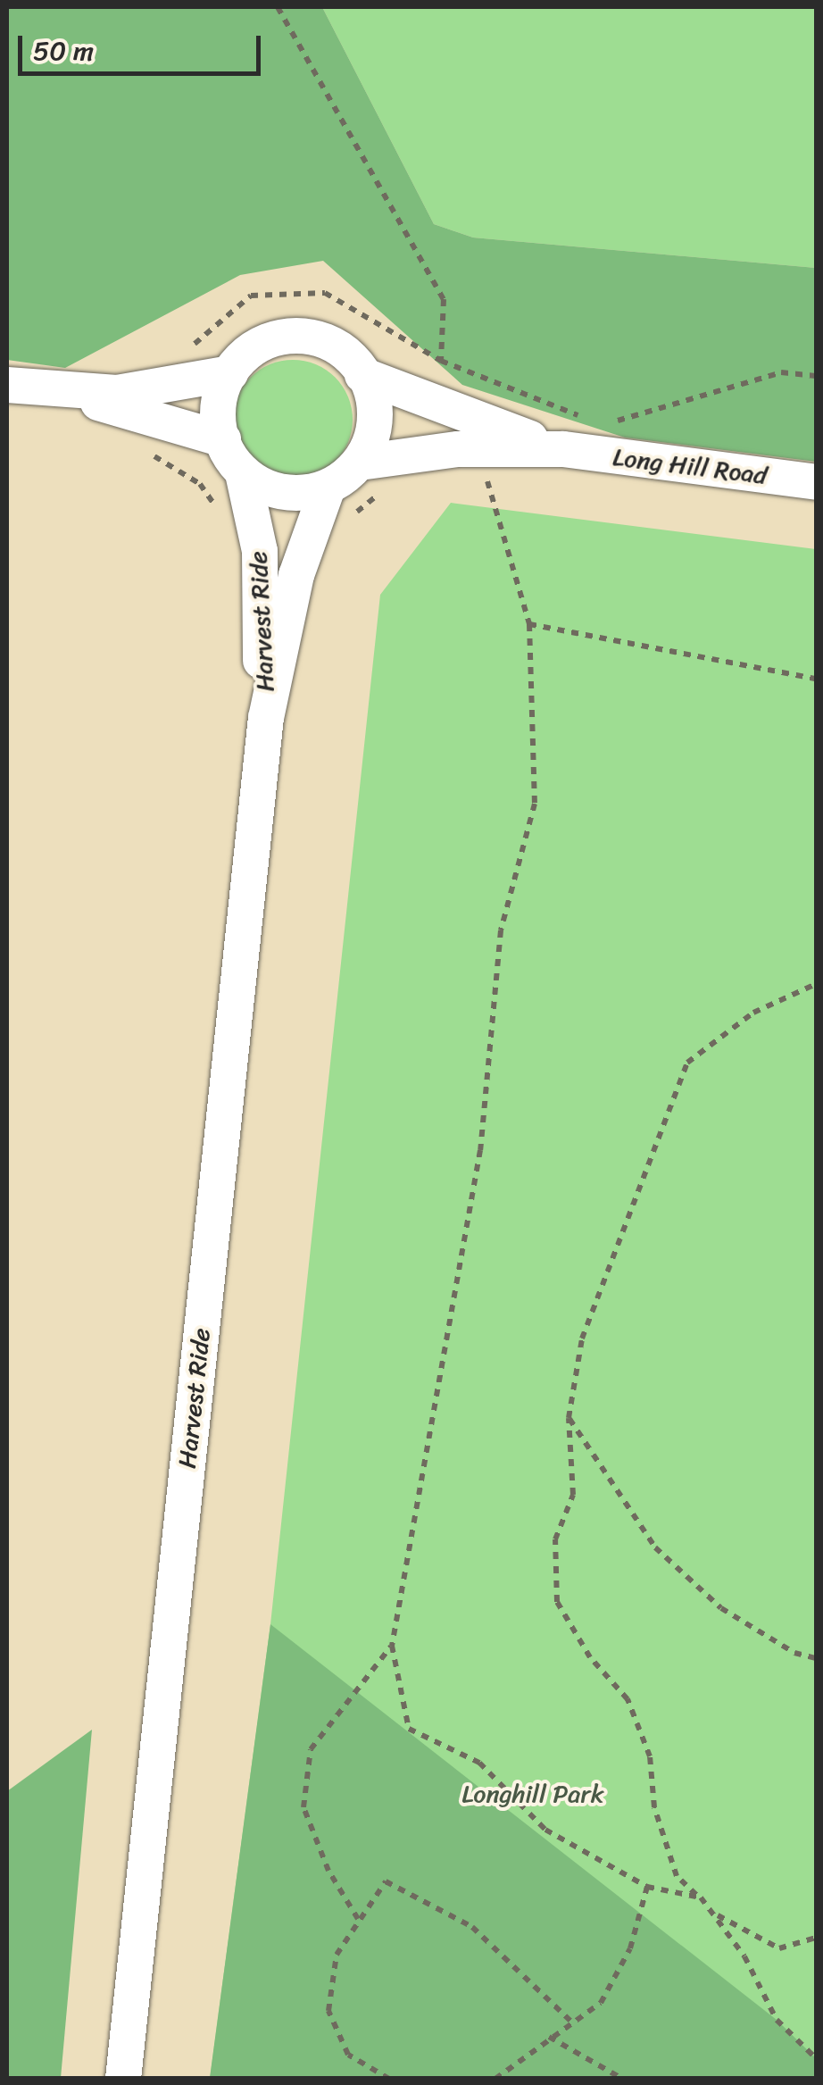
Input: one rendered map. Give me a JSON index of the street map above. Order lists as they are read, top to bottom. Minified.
{"streets":{"street":["Long Hill Road","Harvest Ride"]},"crossings":[["Long Hill Road","Harvest Ride"]],"parks":["Longhill Park"],"scale_bar":"50 m"}
